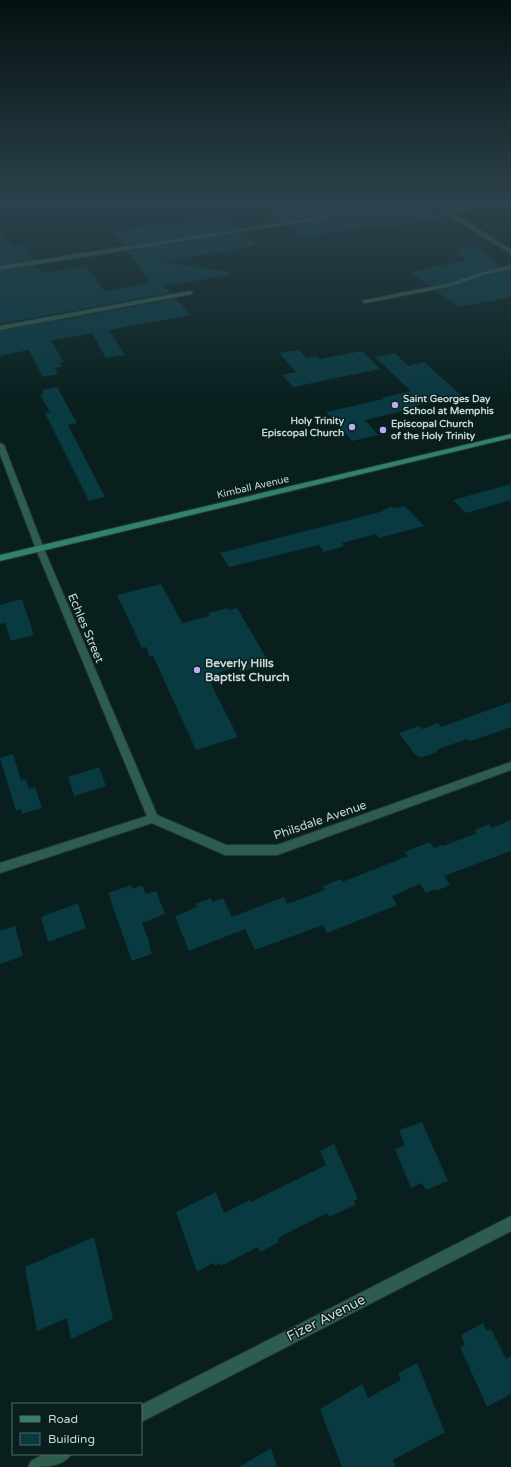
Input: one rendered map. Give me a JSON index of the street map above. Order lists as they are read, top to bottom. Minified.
{"streets":{"main road":["Kimball Avenue"],"street":["Echles Street","Philsdale Avenue","Fizer Avenue"]},"crossings":[["Kimball Avenue","Echles Street"],["Echles Street","Philsdale Avenue"]],"places":["Saint Georges Day School at Memphis","Holy Trinity Episcopal Church","Episcopal Church of the Holy Trinity","Beverly Hills Baptist Church"],"legend":["Road","Building"]}
